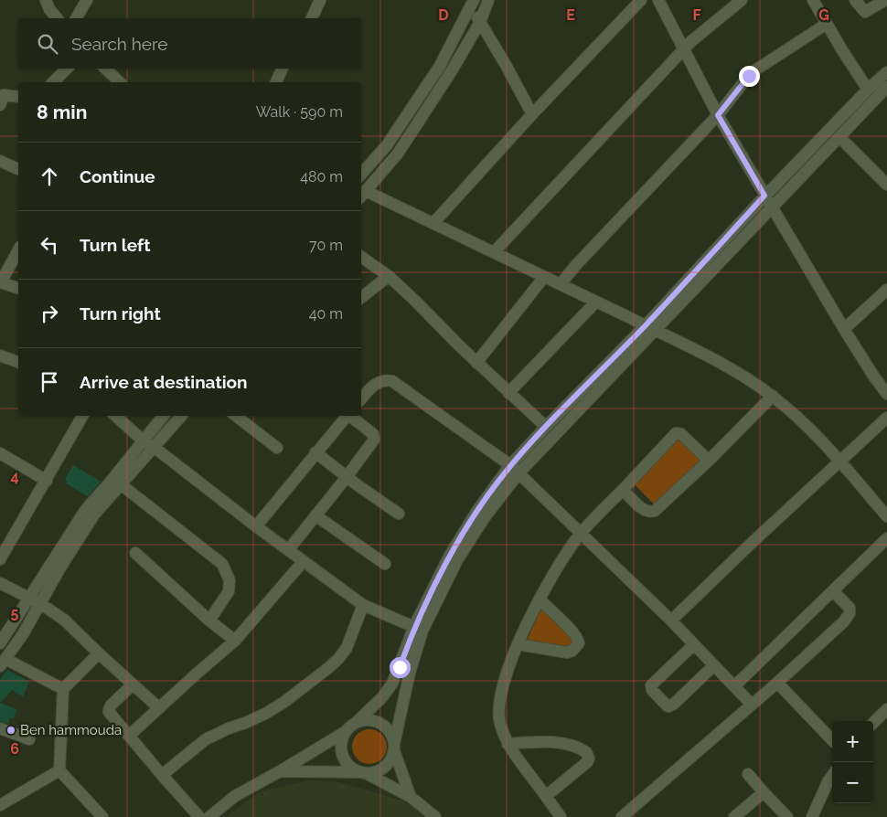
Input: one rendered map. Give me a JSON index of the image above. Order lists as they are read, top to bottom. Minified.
{"places":["Ben hammouda"],"page":{"search":"Search here","heading":["8 min","Walk · 590 m"],"list":[["Continue","480 m"],["Turn left","70 m"],["Turn right","40 m"],"Arrive at destination"],"map_buttons":["+","−"]},"grid":{"columns":["D","E","F","G"],"rows":["4","5","6"]}}
